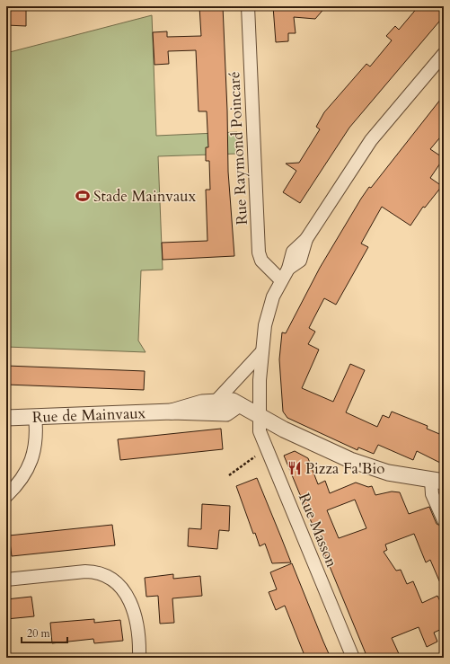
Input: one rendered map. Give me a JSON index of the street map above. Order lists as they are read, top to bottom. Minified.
{"streets":{"street":["Rue Raymond Poincaré","Rue de Mainvaux","Rue Masson"]},"crossings":[["Rue Raymond Poincaré","Rue Masson"],["Rue de Mainvaux","Rue Masson"]],"places":{"sports":["Stade Mainvaux"],"restaurant":["Pizza Fa'Bio"]},"scale_bar":"20 m"}
